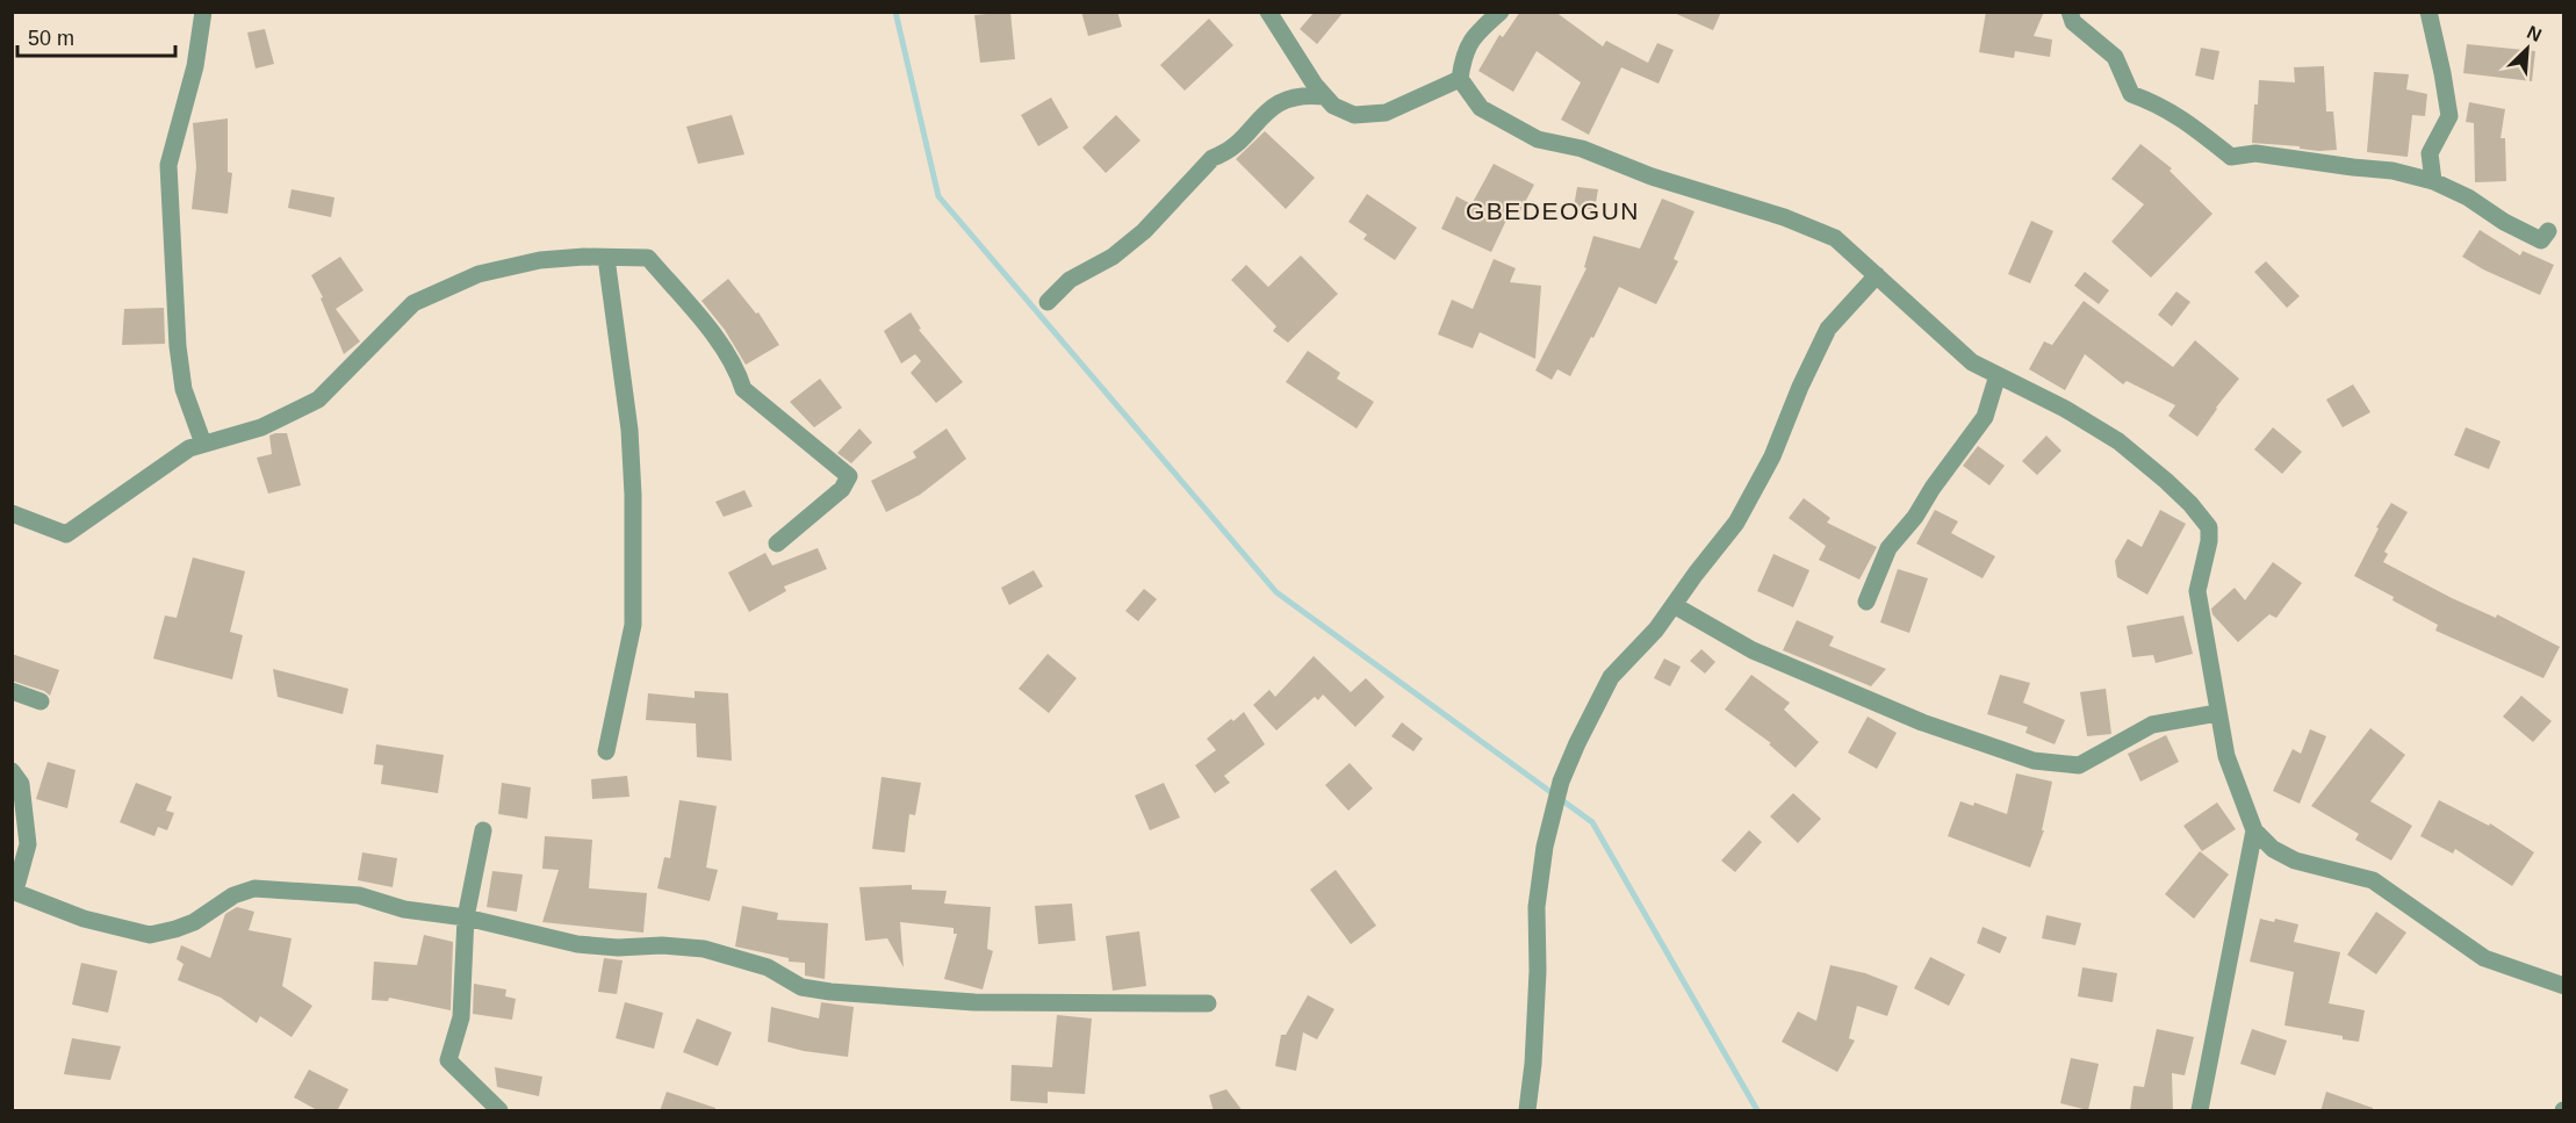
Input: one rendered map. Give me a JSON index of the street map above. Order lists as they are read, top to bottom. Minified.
{"districts":["GBEDEOGUN"],"scale_bar":"50 m","north":"top right"}
